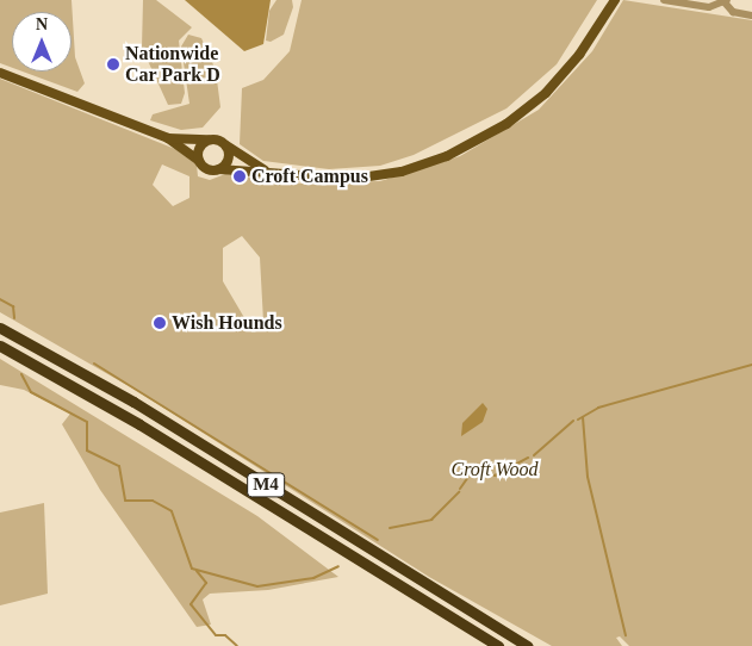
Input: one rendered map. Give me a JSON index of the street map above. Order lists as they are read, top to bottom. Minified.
{"streets":{"highway":["M4"]},"parks":["Croft Wood"],"places":["Nationwide Car Park D","Croft Campus","Wish Hounds"],"north":"top"}
